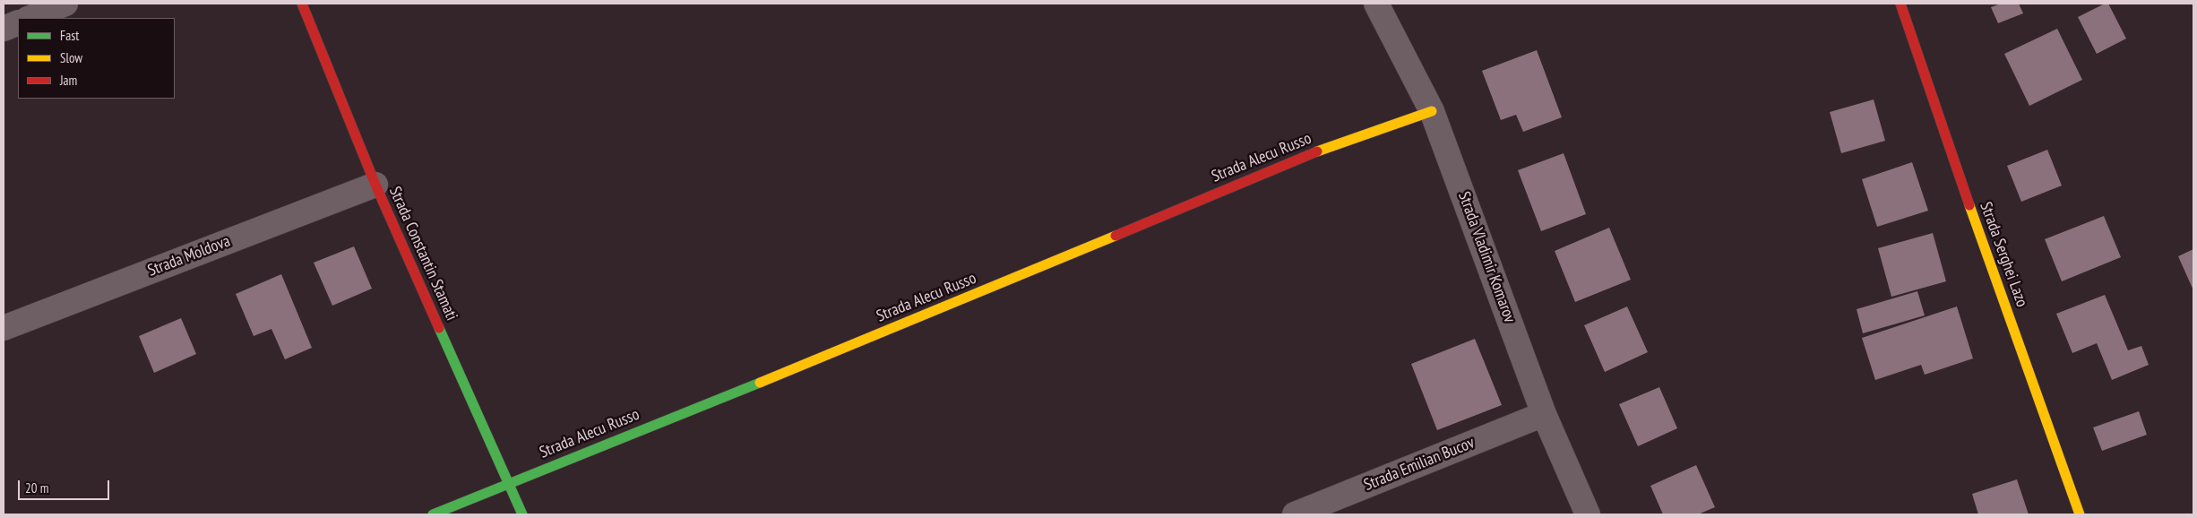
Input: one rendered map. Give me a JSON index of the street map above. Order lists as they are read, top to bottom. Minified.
{"streets":{"street":["Strada Alecu Russo","Strada Constantin Stamati","Strada Serghei Lazo","Strada Moldova","Strada Vladimir Komarov","Strada Emilian Bucov"]},"crossings":[["Strada Alecu Russo","Strada Constantin Stamati"],["Strada Alecu Russo","Strada Vladimir Komarov"],["Strada Constantin Stamati","Strada Moldova"],["Strada Vladimir Komarov","Strada Emilian Bucov"]],"legend":["Fast","Slow","Jam"],"scale_bar":"20 m"}
